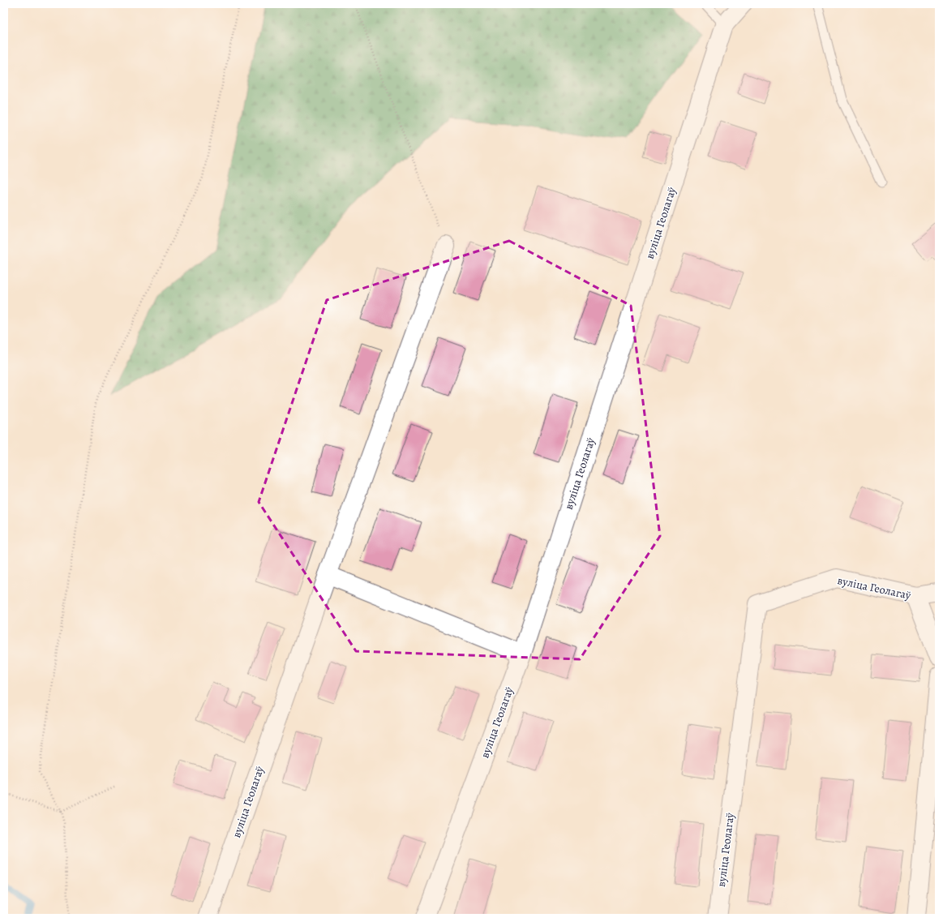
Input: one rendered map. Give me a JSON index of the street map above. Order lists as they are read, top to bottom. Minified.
{"streets":{"street":["вуліца Геолагаў"]}}
